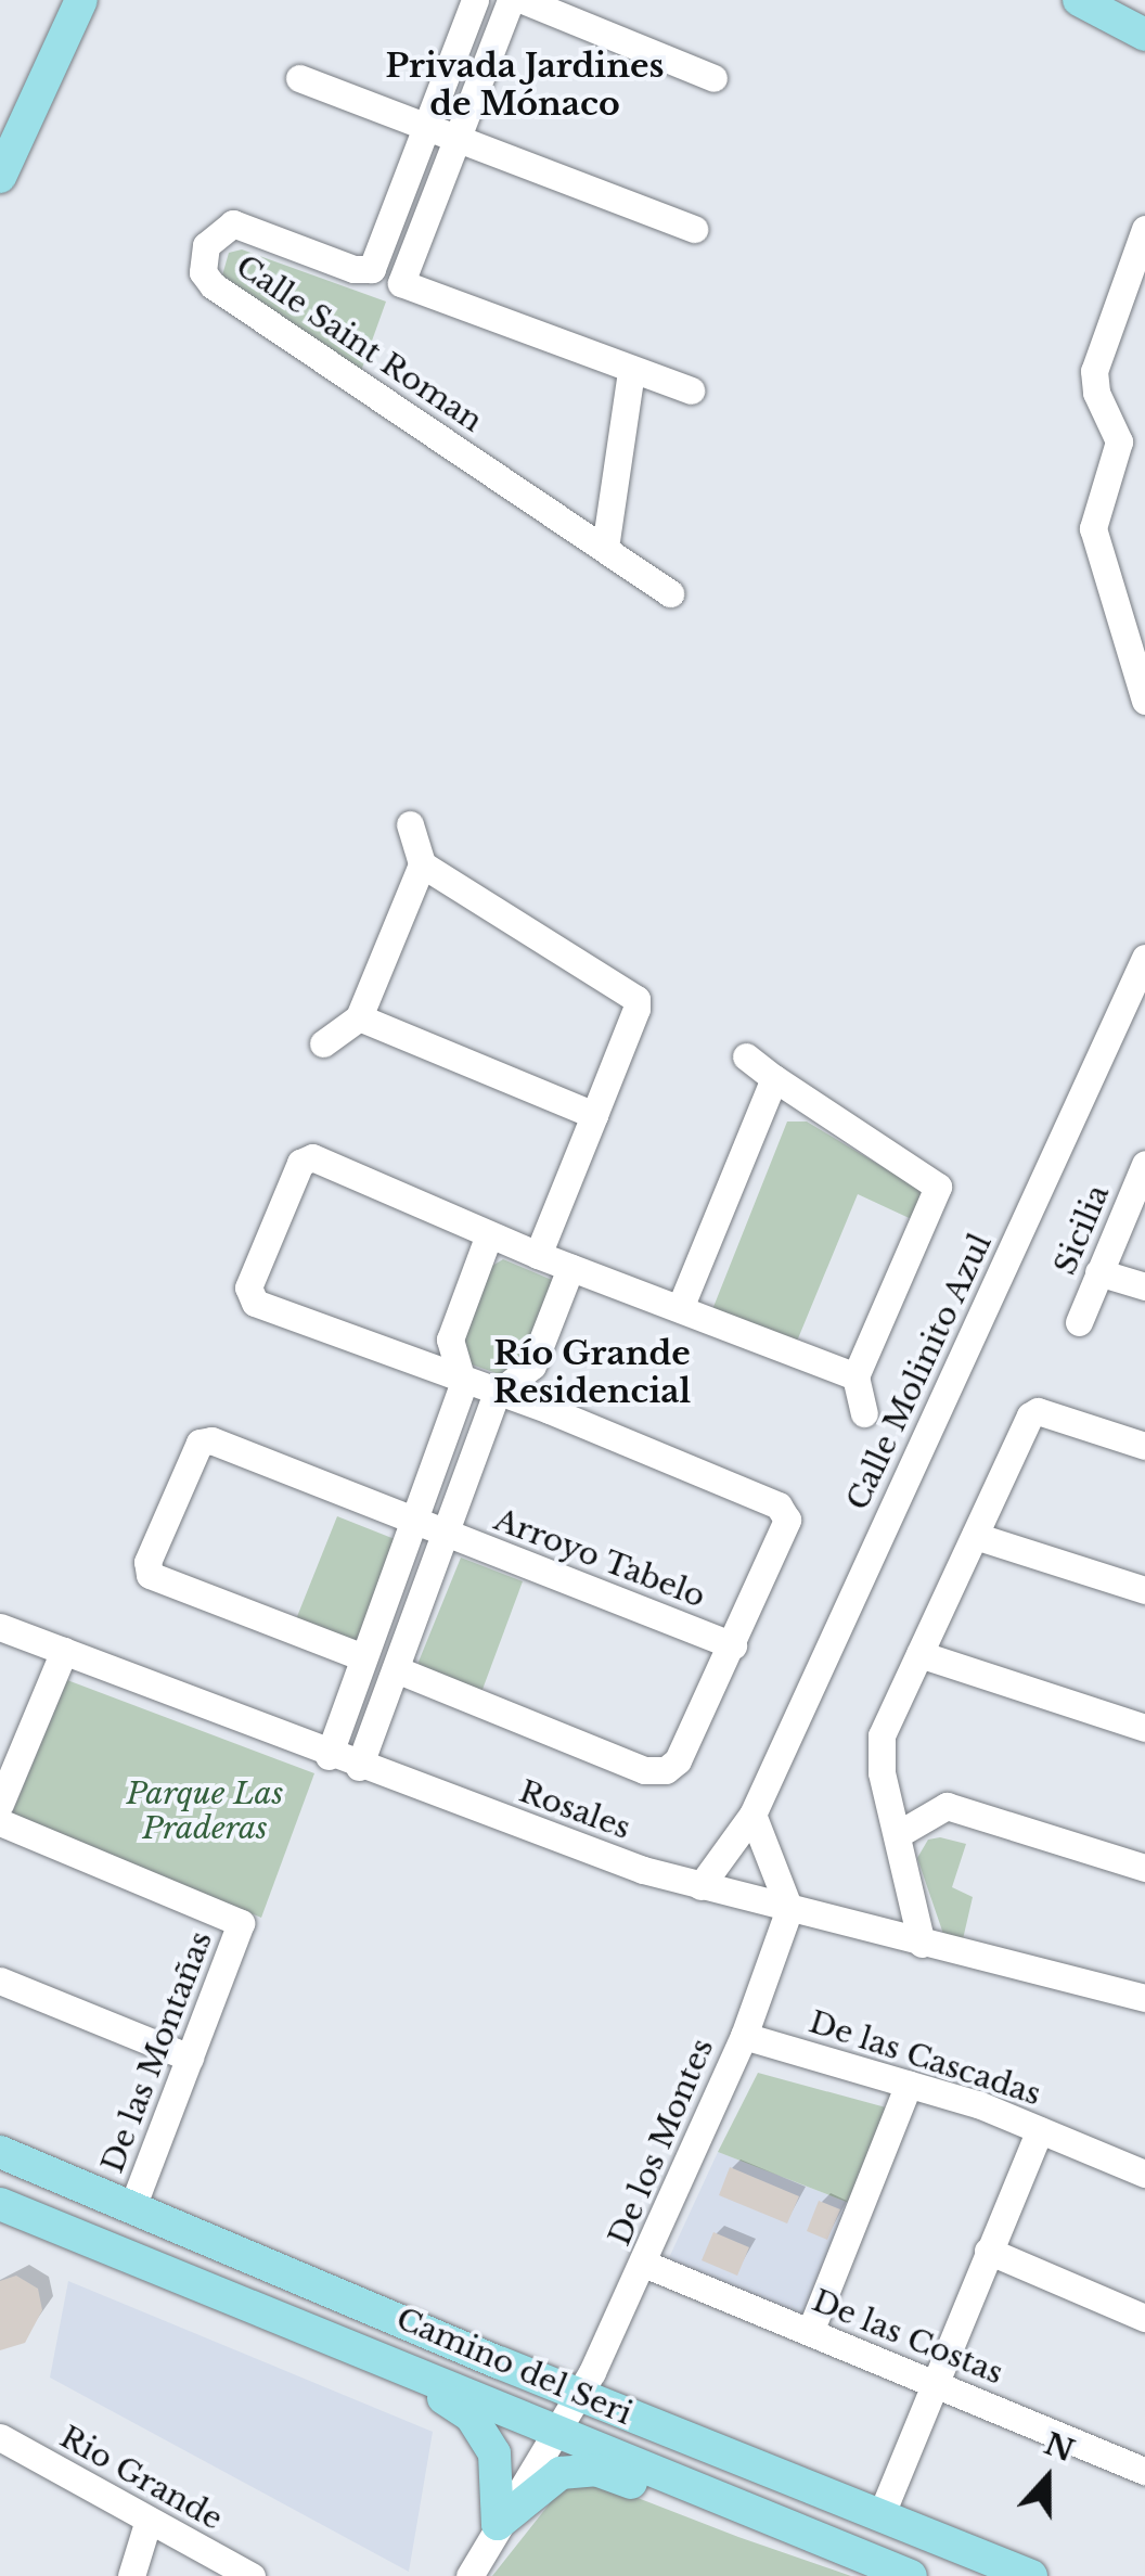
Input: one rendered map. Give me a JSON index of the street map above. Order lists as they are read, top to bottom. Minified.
{"streets":{"main road":["Camino del Seri"],"street":["Calle Saint Roman","Sicilia","Calle Molinito Azul","Arroyo Tabelo","Rosales","De las Montañas","De las Cascadas","De los Montes","De las Costas","Rio Grande"]},"crossings":[["Calle Molinito Azul","Rosales"],["Rosales","De los Montes"],["De las Montañas","Camino del Seri"],["De las Cascadas","De los Montes"],["De los Montes","De las Costas"],["De los Montes","Camino del Seri"]],"districts":["Privada Jardines de Mónaco","Río Grande Residencial"],"parks":["Parque Las Praderas"],"north":"top"}
